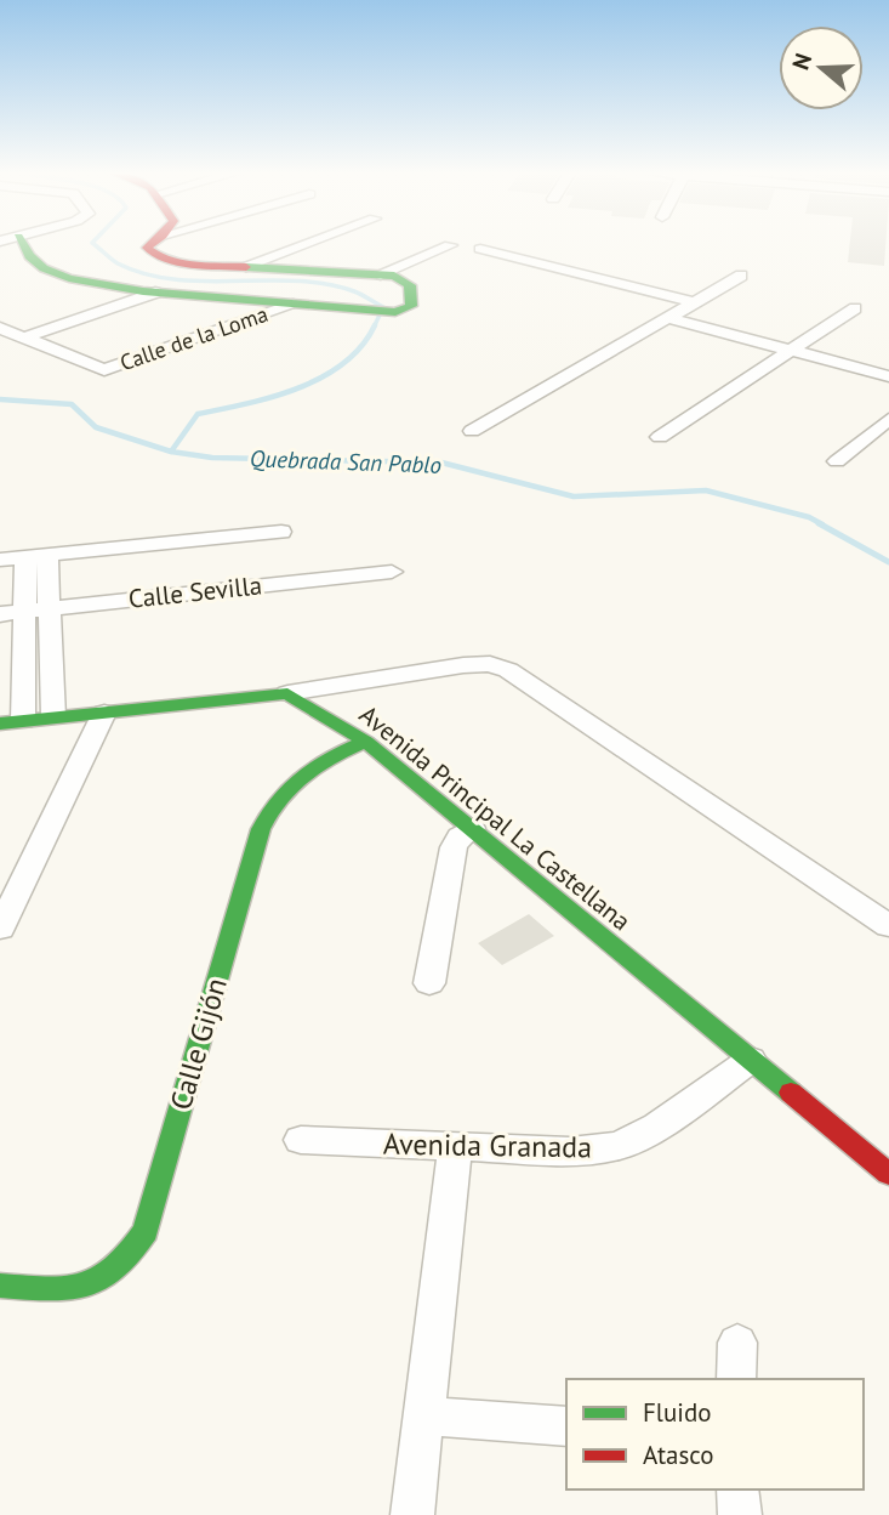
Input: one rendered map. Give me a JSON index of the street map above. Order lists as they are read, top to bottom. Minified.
{"streets":{"street":["Calle de la Loma","Calle Sevilla","Avenida Principal La Castellana","Calle Gijón","Avenida Granada"]},"crossings":[["Avenida Principal La Castellana","Calle Gijón"],["Avenida Principal La Castellana","Avenida Granada"]],"water":["Quebrada San Pablo"],"legend":["Fluido","Atasco"],"north":"left"}
